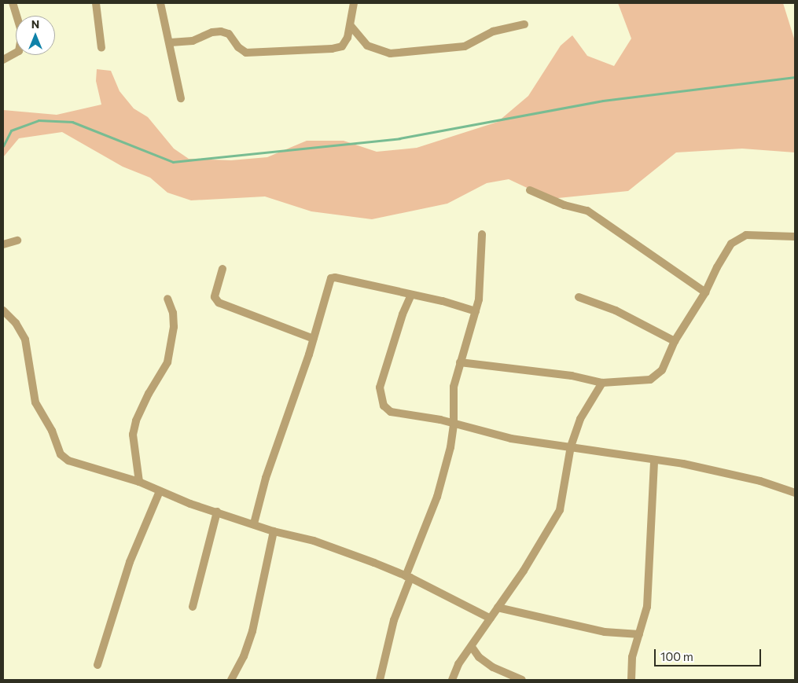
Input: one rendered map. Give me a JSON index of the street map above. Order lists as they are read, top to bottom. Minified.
{"scale_bar":"100 m","north":"top"}
